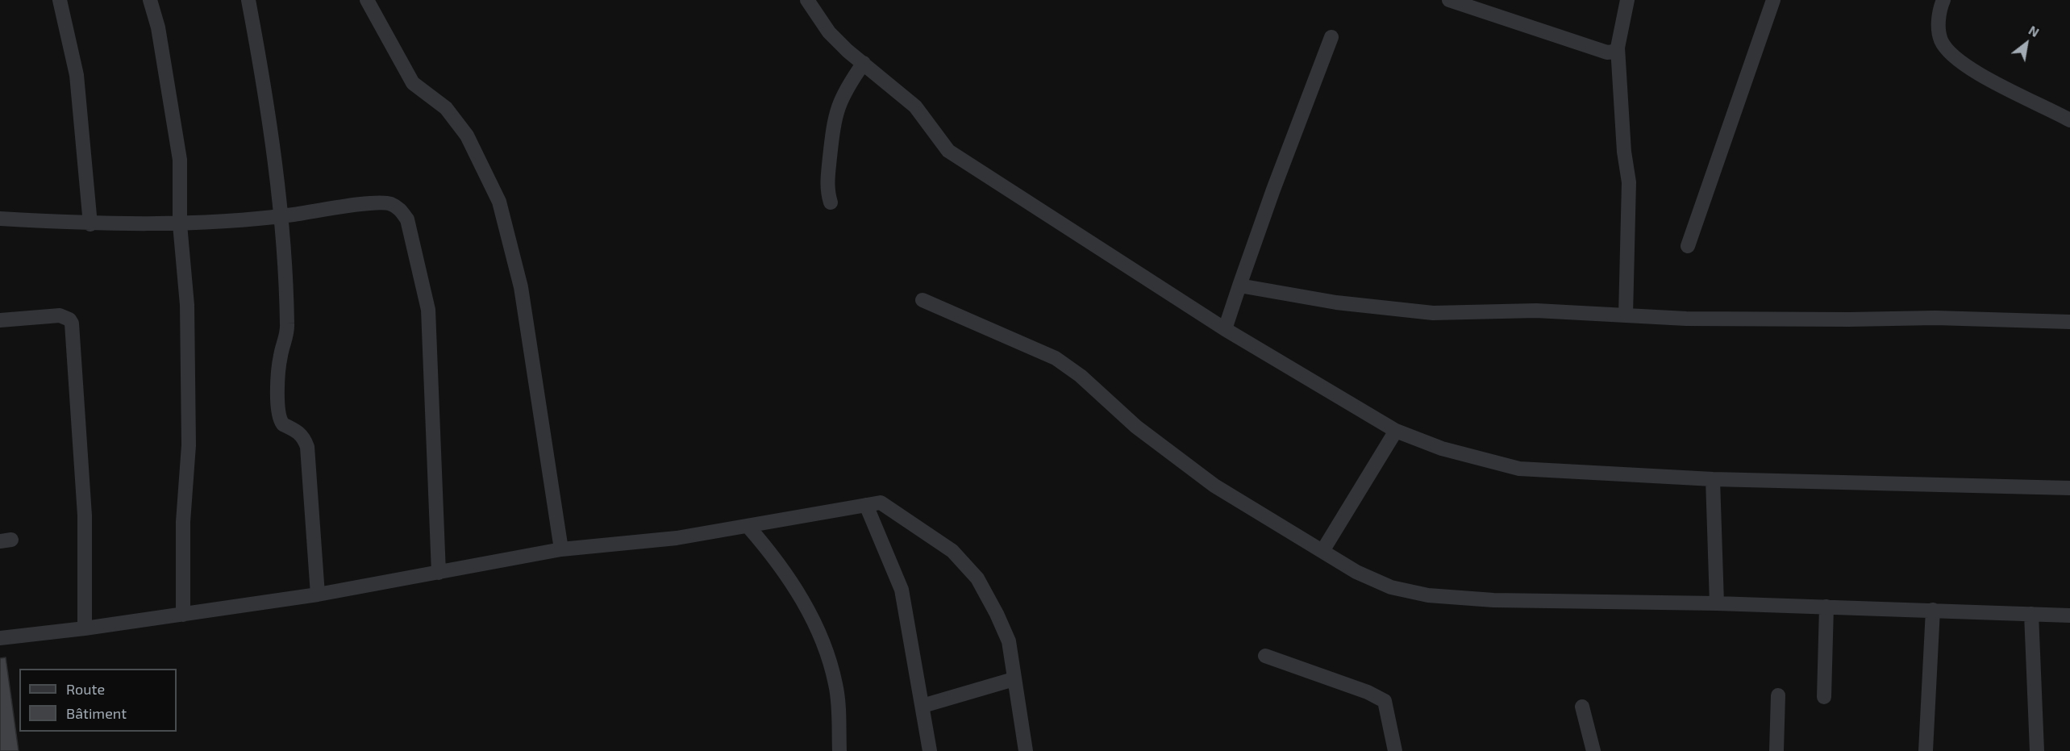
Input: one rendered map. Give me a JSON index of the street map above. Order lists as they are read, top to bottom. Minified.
{"legend":["Route","Bâtiment"],"north":"top right"}
